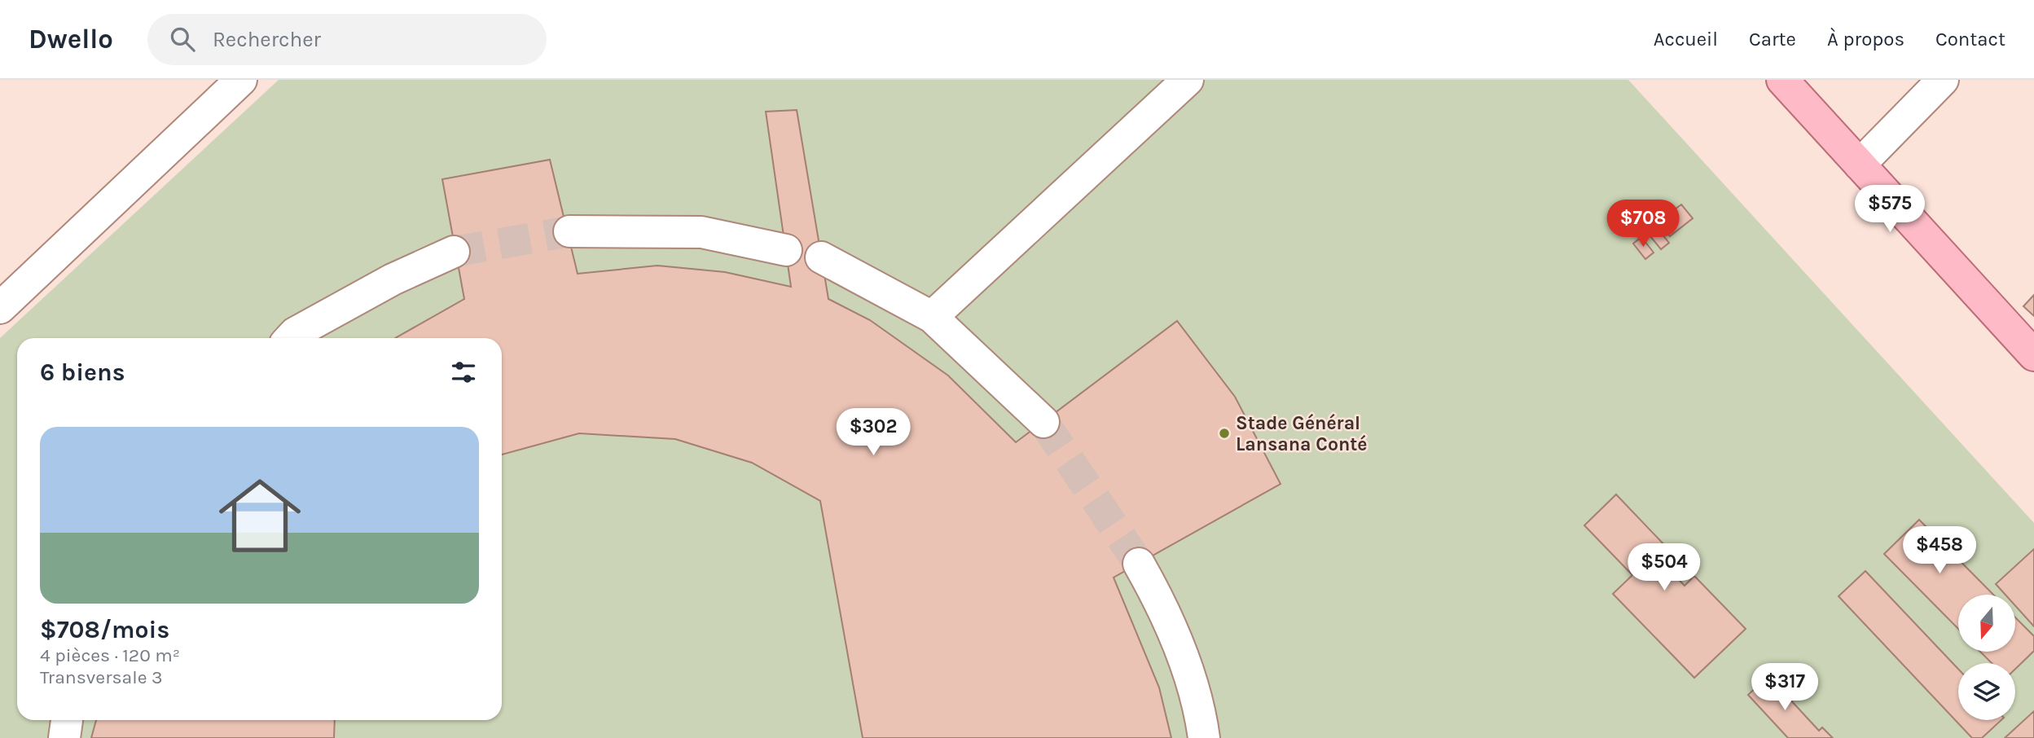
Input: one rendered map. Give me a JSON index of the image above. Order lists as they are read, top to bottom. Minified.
{"places":["Stade Général Lansana Conté"],"north":"bottom","page":{"header":"Dwello","search":"Rechercher","nav":["Accueil","Carte","À propos","Contact"],"price":["$575","$708","$302","$458","$504","$317"],"heading":"6 biens","list":[{"name":"$708/mois","note":"4 pièces · 120 m² · Transversale 3"}]}}
